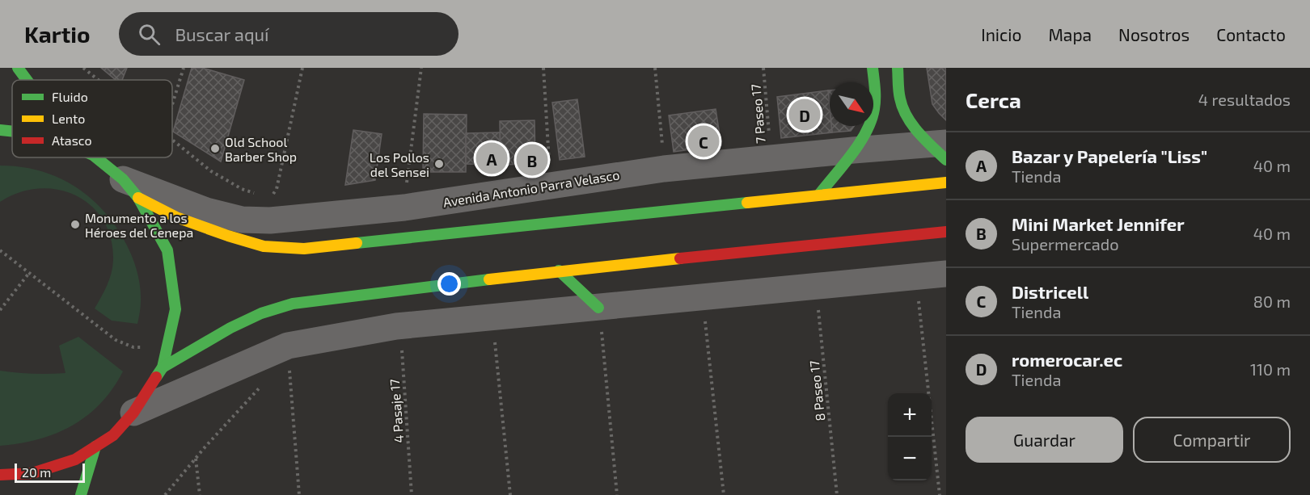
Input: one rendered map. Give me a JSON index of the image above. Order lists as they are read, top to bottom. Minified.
{"streets":{"street":["Avenida Antonio Parra Velasco"],"path":["7 Paseo 17","8 Paseo 17","4 Pasaje 17"]},"crossings":[["7 Paseo 17","Avenida Antonio Parra Velasco"]],"places":["Old School Barber Shop","Los Pollos del Sensei","Monumento a los Héroes del Cenepa"],"legend":["Fluido","Lento","Atasco"],"scale_bar":"20 m","north":"bottom right","page":{"header":"Kartio","search":"Buscar aquí","nav":["Inicio","Mapa","Nosotros","Contacto"],"heading":["Cerca","4 resultados"],"pins":["D","C","A","B"],"list":[{"mark":"A","name":"Bazar y Papelería \"Liss\"","note":"Tienda","value":"40 m"},{"mark":"B","name":"Mini Market Jennifer","note":"Supermercado","value":"40 m"},{"mark":"C","name":"Districell","note":"Tienda","value":"80 m"},{"mark":"D","name":"romerocar.ec","note":"Tienda","value":"110 m"}],"map_buttons":["+","−"],"buttons":["Guardar","Compartir"],"scale":"20 m"}}
